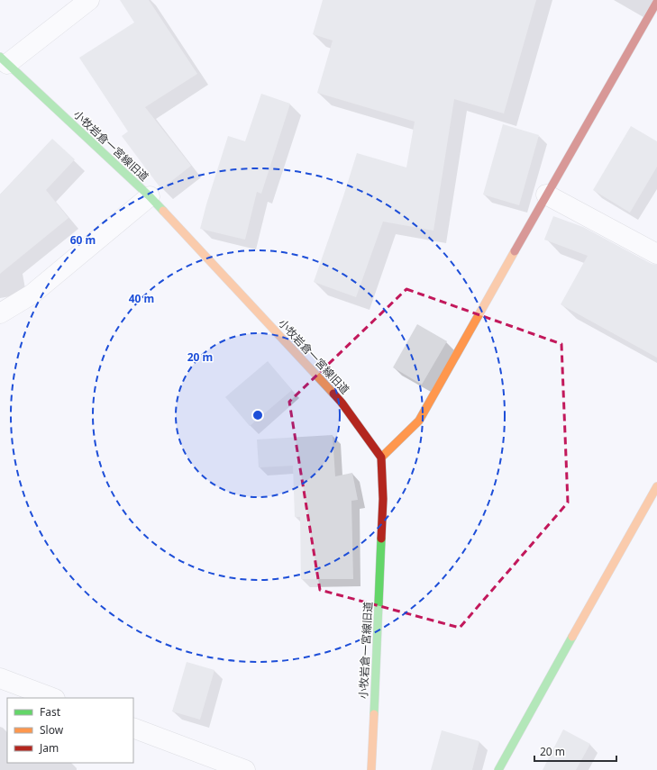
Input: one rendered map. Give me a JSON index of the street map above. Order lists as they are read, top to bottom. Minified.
{"streets":{"street":["小牧岩倉一宮線旧道"]},"legend":["Fast","Slow","Jam"],"scale_bar":"20 m","rings":["60 m","40 m","20 m"]}
